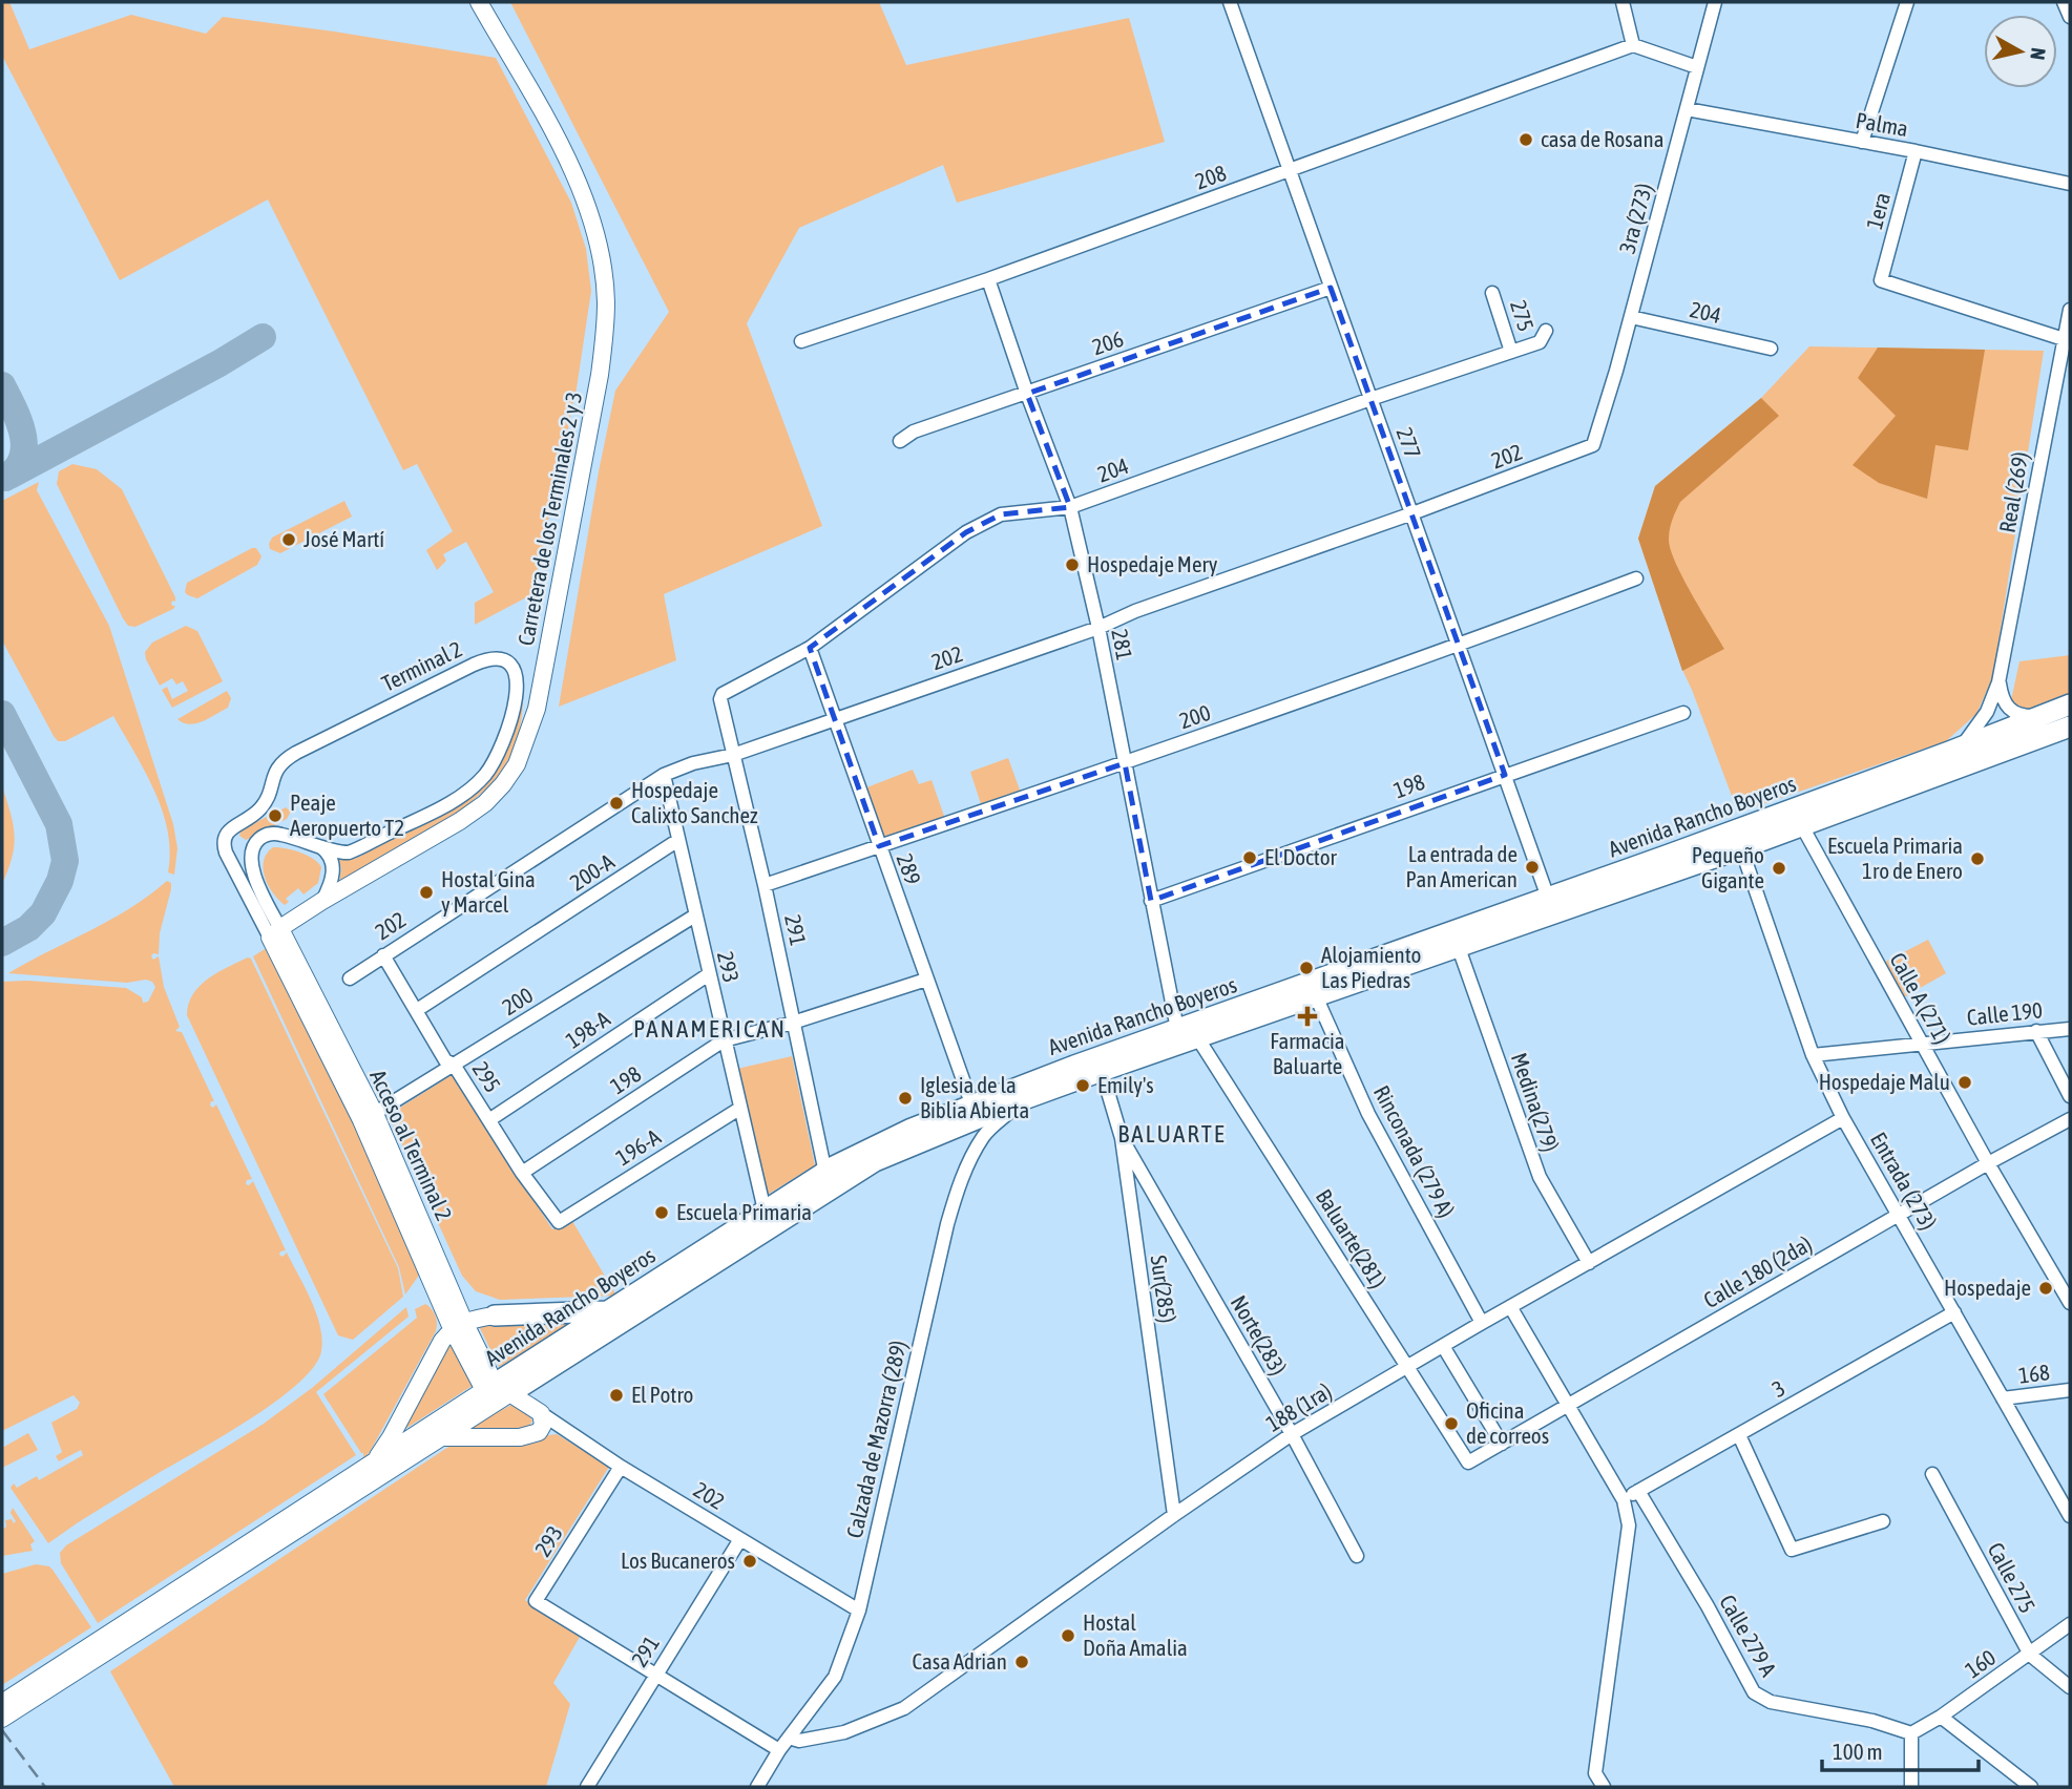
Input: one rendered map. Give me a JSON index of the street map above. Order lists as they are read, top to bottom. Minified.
{"streets":{"highway":["Avenida Rancho Boyeros"],"main road":["Carretera de los Terminales 2 y 3","Acceso al Terminal 2"],"street":["Palma","208","1era","3ra (273)","204","275","206","277","202","Real (269)","281","Terminal 2","200","198","289","200-A","291","293","Calle A (271)","Calle 190","198-A","295","Medina(279)","196-A","Rinconada (279 A)","Entrada (273)","Baluarte(281)","Calle 180 (2da)","Sur(285)","Norte(283)","168","3","188 (1ra)","Calzada de Mazorra (289)","Calle 275","Calle 279 A","160"]},"crossings":[["Palma","1era"],["Palma","3ra (273)"],["208","277"],["208","281"],["1era","Real (269)"],["3ra (273)","204"],["3ra (273)","202"],["204","275"],["204","277"],["204","281"],["204","289"],["204","291"],["206","277"],["206","281"],["277","202"],["277","200"],["277","198"],["277","Avenida Rancho Boyeros"],["202","281"],["202","289"],["202","291"],["202","293"],["202","295"],["202","Calzada de Mazorra (289)"],["Real (269)","Avenida Rancho Boyeros"],["Carretera de los Terminales 2 y 3","Terminal 2"],["Carretera de los Terminales 2 y 3","Acceso al Terminal 2"],["281","200"],["281","198"],["281","Avenida Rancho Boyeros"],["Terminal 2","Acceso al Terminal 2"],["200","289"],["200","291"],["200","293"],["200","295"],["200","Acceso al Terminal 2"],["198","289"],["198","291"],["198","293"],["198","295"],["Avenida Rancho Boyeros","289"],["Avenida Rancho Boyeros","291"],["Avenida Rancho Boyeros","293"],["Avenida Rancho Boyeros","Calle A (271)"],["Avenida Rancho Boyeros","Medina(279)"],["Avenida Rancho Boyeros","Acceso al Terminal 2"],["Avenida Rancho Boyeros","Rinconada (279 A)"],["Avenida Rancho Boyeros","Entrada (273)"],["Avenida Rancho Boyeros","Baluarte(281)"],["Avenida Rancho Boyeros","Sur(285)"],["Avenida Rancho Boyeros","Calzada de Mazorra (289)"],["200-A","293"],["200-A","295"],["291","293"],["293","198-A"],["293","196-A"],["Calle A (271)","Calle 190"],["Calle A (271)","Calle 180 (2da)"],["Calle 190","Entrada (273)"],["198-A","295"],["295","196-A"],["Medina(279)","188 (1ra)"],["Rinconada (279 A)","188 (1ra)"],["Entrada (273)","Calle 180 (2da)"],["Entrada (273)","168"],["Entrada (273)","3"],["Entrada (273)","188 (1ra)"],["Baluarte(281)","Calle 180 (2da)"],["Baluarte(281)","188 (1ra)"],["Sur(285)","Norte(283)"],["Sur(285)","188 (1ra)"],["Norte(283)","188 (1ra)"],["3","Calle 279 A"],["188 (1ra)","Calzada de Mazorra (289)"],["Calle 275","160"],["Calle 279 A","160"]],"districts":["PANAMERICAN","BALUARTE"],"places":{"other":["casa de Rosana","José Martí","Hospedaje Mery","Hospedaje Calixto Sanchez","Peaje Aeropuerto T2","El Doctor","Escuela Primaria 1ro de Enero","La entrada de Pan American","Pequeño Gigante","Hostal Gina y Marcel","Alojamiento Las Piedras","Hospedaje Malu","Emily's","Iglesia de la Biblia Abierta","Escuela Primaria","Hospedaje","El Potro","Oficina de correos","Los Bucaneros","Hostal Doña Amalia","Casa Adrian"],"health":["Farmacia Baluarte"]},"scale_bar":"100 m","north":"right"}
